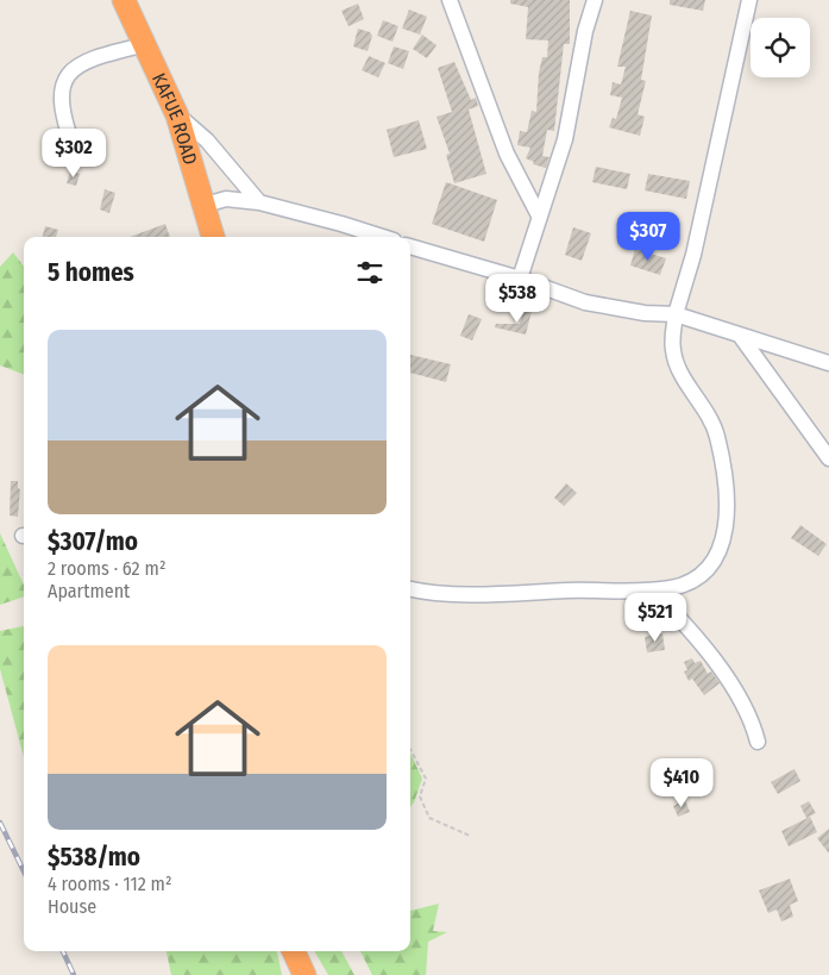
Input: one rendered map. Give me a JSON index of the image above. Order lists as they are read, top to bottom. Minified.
{"streets":{"highway":["KAFUE ROAD"]},"page":{"price":["$302","$307","$538","$521","$410"],"heading":"5 homes","list":[{"name":"$307/mo","note":"2 rooms · 62 m² · Apartment"},{"name":"$538/mo","note":"4 rooms · 112 m² · House"}]}}
